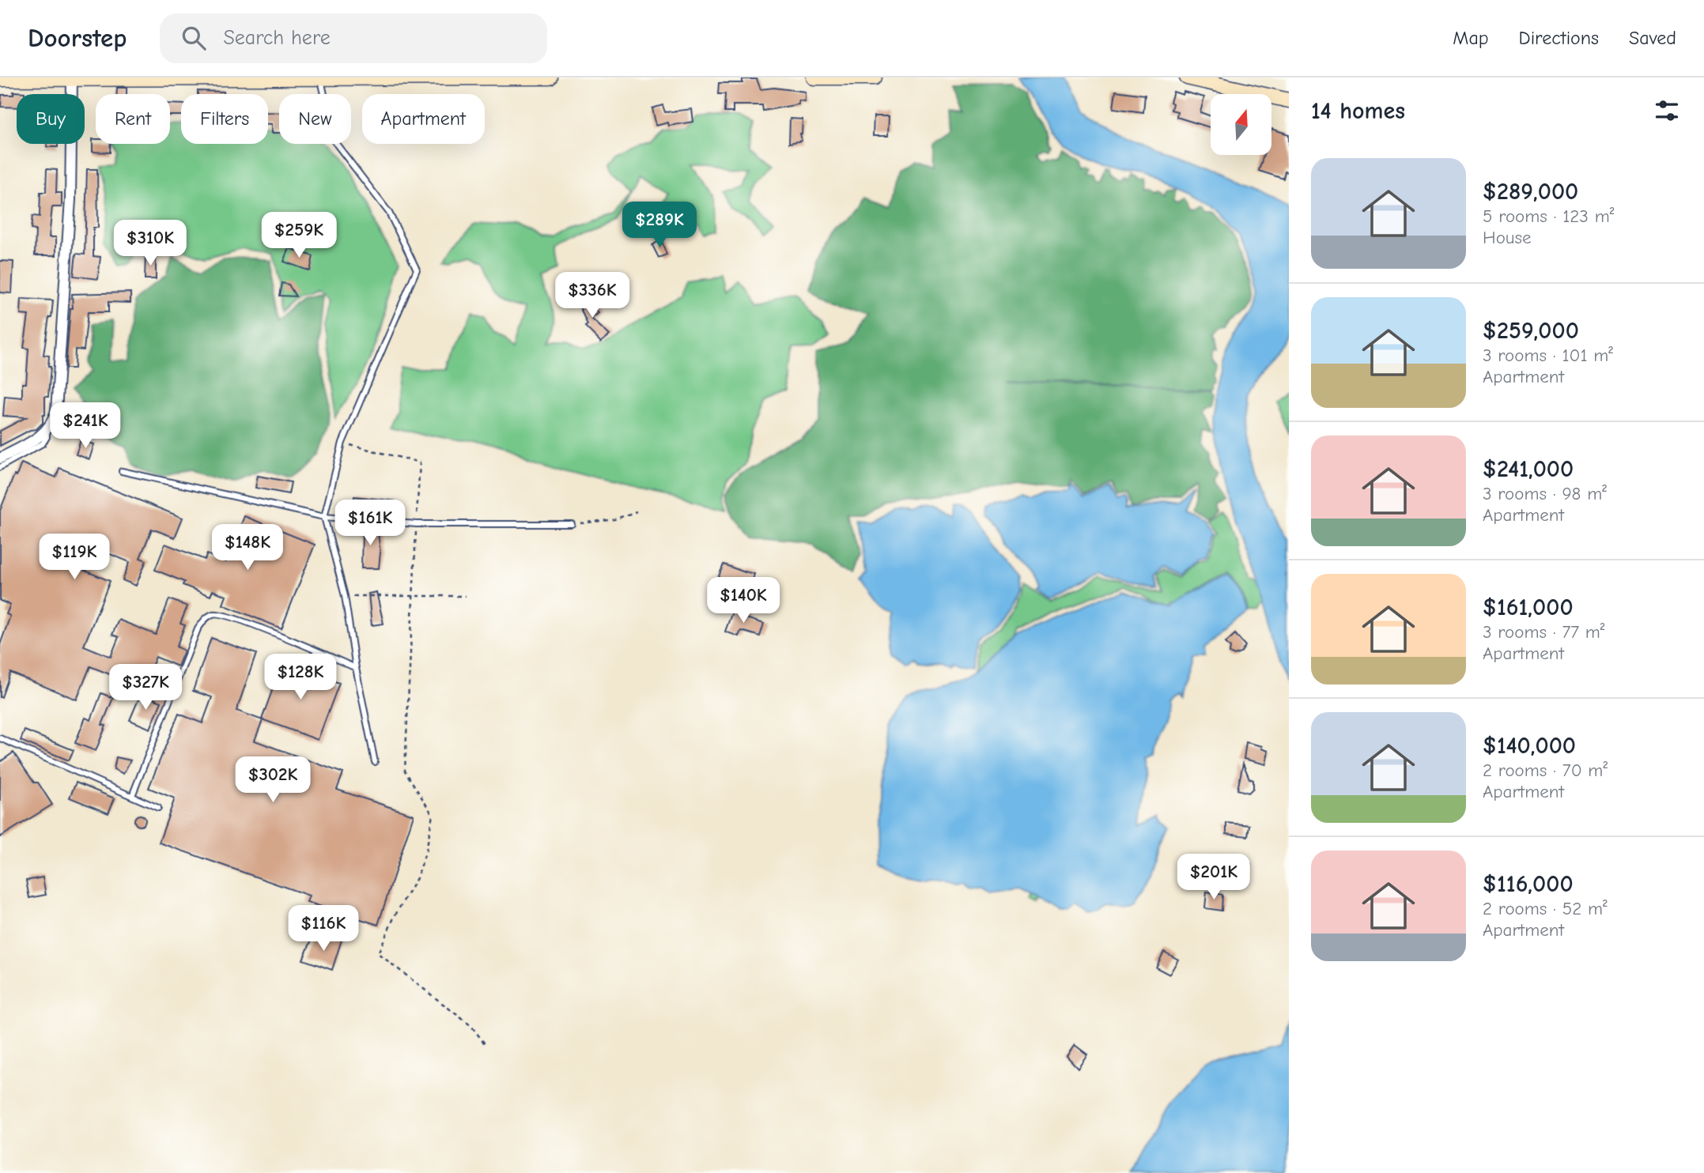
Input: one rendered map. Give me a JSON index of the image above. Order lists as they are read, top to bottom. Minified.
{"north":"top","page":{"header":"Doorstep","search":"Search here","nav":["Map","Directions","Saved"],"heading":"14 homes","chip":["Buy","Rent","Filters","New","Apartment"],"list":[{"name":"$289,000","note":"5 rooms · 123 m² · House"},{"name":"$259,000","note":"3 rooms · 101 m² · Apartment"},{"name":"$241,000","note":"3 rooms · 98 m² · Apartment"},{"name":"$161,000","note":"3 rooms · 77 m² · Apartment"},{"name":"$140,000","note":"2 rooms · 70 m² · Apartment"},{"name":"$116,000","note":"2 rooms · 52 m² · Apartment"}],"price":["$289K","$259K","$310K","$336K","$241K","$161K","$148K","$119K","$140K","$128K","$327K","$302K","$201K","$116K"]}}
